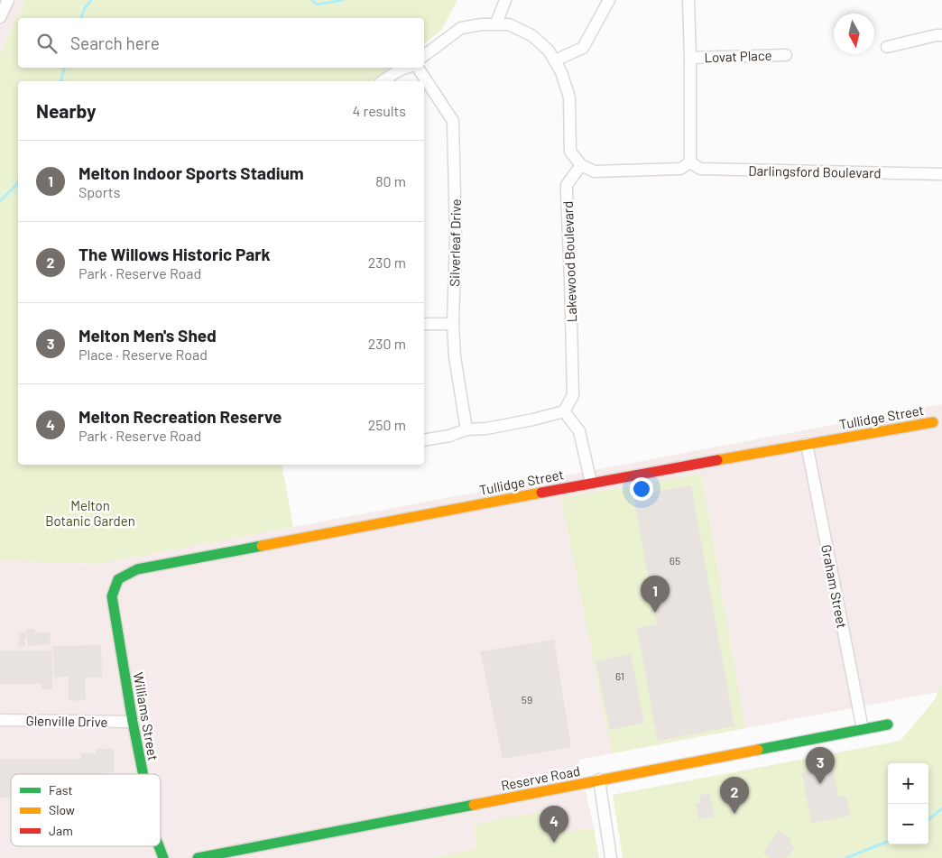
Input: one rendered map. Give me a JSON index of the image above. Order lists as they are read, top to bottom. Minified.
{"streets":{"street":["Lovat Place","Darlingsford Boulevard","Silverleaf Drive","Lakewood Boulevard","Tullidge Street","Graham Street","Williams Street","Glenville Drive","Reserve Road"]},"crossings":[["Tullidge Street","Graham Street"],["Tullidge Street","Williams Street"],["Graham Street","Reserve Road"],["Williams Street","Glenville Drive"]],"parks":["Melton Botanic Garden"],"house_numbers":["65","61","59"],"legend":["Fast","Slow","Jam"],"north":"bottom","page":{"search":"Search here","heading":["Nearby","4 results"],"list":[{"mark":"1","name":"Melton Indoor Sports Stadium","note":"Sports","value":"80 m"},{"mark":"2","name":"The Willows Historic Park","note":"Park · Reserve Road","value":"230 m"},{"mark":"3","name":"Melton Men's Shed","note":"Place · Reserve Road","value":"230 m"},{"mark":"4","name":"Melton Recreation Reserve","note":"Park · Reserve Road","value":"250 m"}],"pins":["1","3","2","4"],"map_buttons":["+","−"]}}
